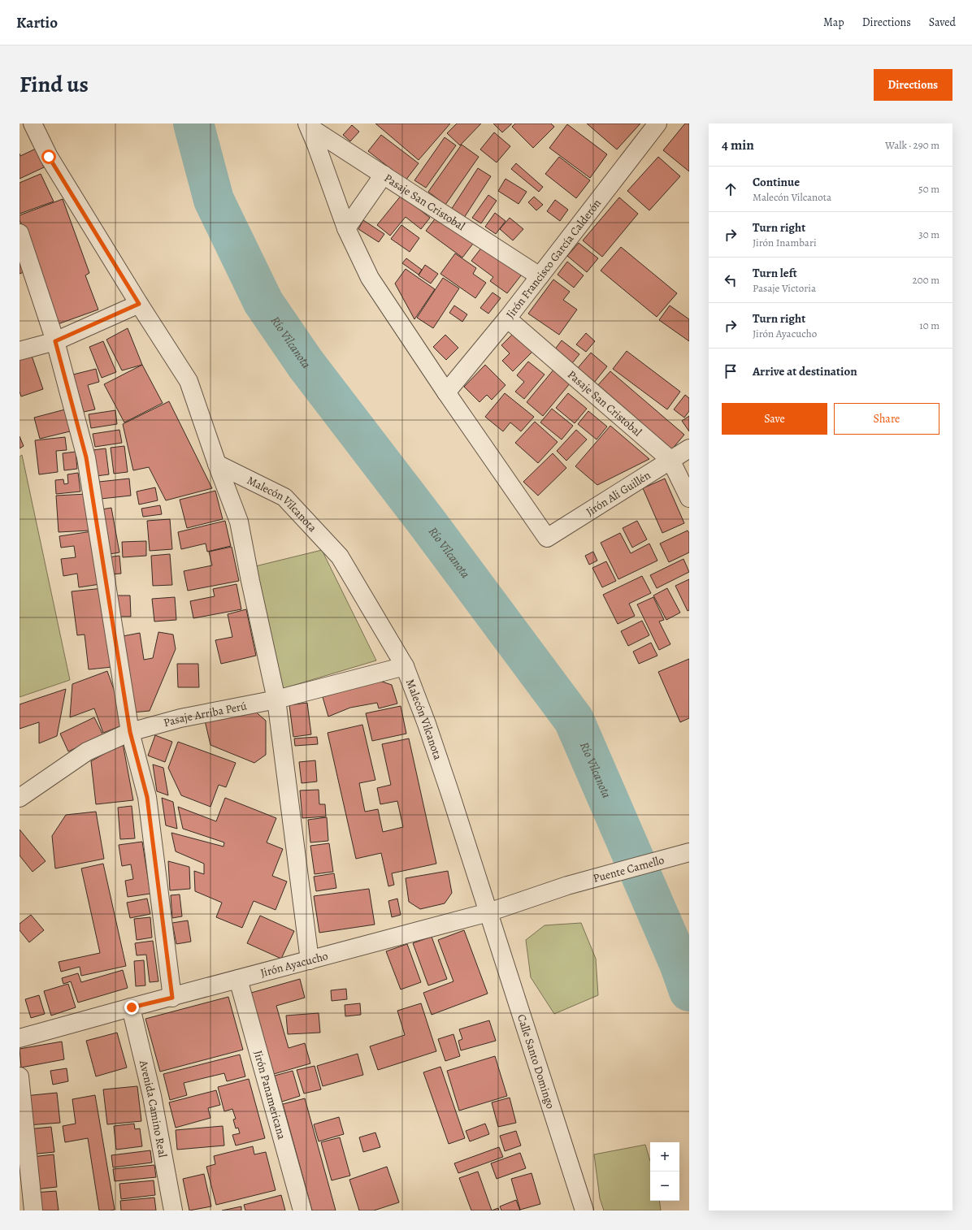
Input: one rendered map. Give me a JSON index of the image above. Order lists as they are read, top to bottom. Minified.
{"streets":{"street":["Pasaje San Cristobal","Jirón Francisco García Calderón","Jirón Ali Guillén","Malecón Vilcanota","Pasaje Arriba Perú","Puente Camello","Jirón Ayacucho","Calle Santo Domingo","Jirón Panamericana","Avenida Camino Real"]},"crossings":[["Pasaje San Cristobal","Jirón Francisco García Calderón"],["Pasaje San Cristobal","Jirón Ali Guillén"],["Jirón Francisco García Calderón","Jirón Ali Guillén"],["Malecón Vilcanota","Pasaje Arriba Perú"],["Malecón Vilcanota","Jirón Ayacucho"],["Malecón Vilcanota","Calle Santo Domingo"],["Puente Camello","Jirón Ayacucho"],["Jirón Ayacucho","Calle Santo Domingo"],["Jirón Ayacucho","Jirón Panamericana"],["Jirón Ayacucho","Avenida Camino Real"]],"water":["Río Vilcanota"],"page":{"header":"Kartio","nav":["Map","Directions","Saved"],"title":"Find us","buttons":["Directions",["Save","Share"]],"heading":["4 min","Walk · 290 m"],"list":[["Continue","Malecón Vilcanota","50 m"],["Turn right","Jirón Inambari","30 m"],["Turn left","Pasaje Victoria","200 m"],["Turn right","Jirón Ayacucho","10 m"],"Arrive at destination"],"map_buttons":["+","−"]}}
